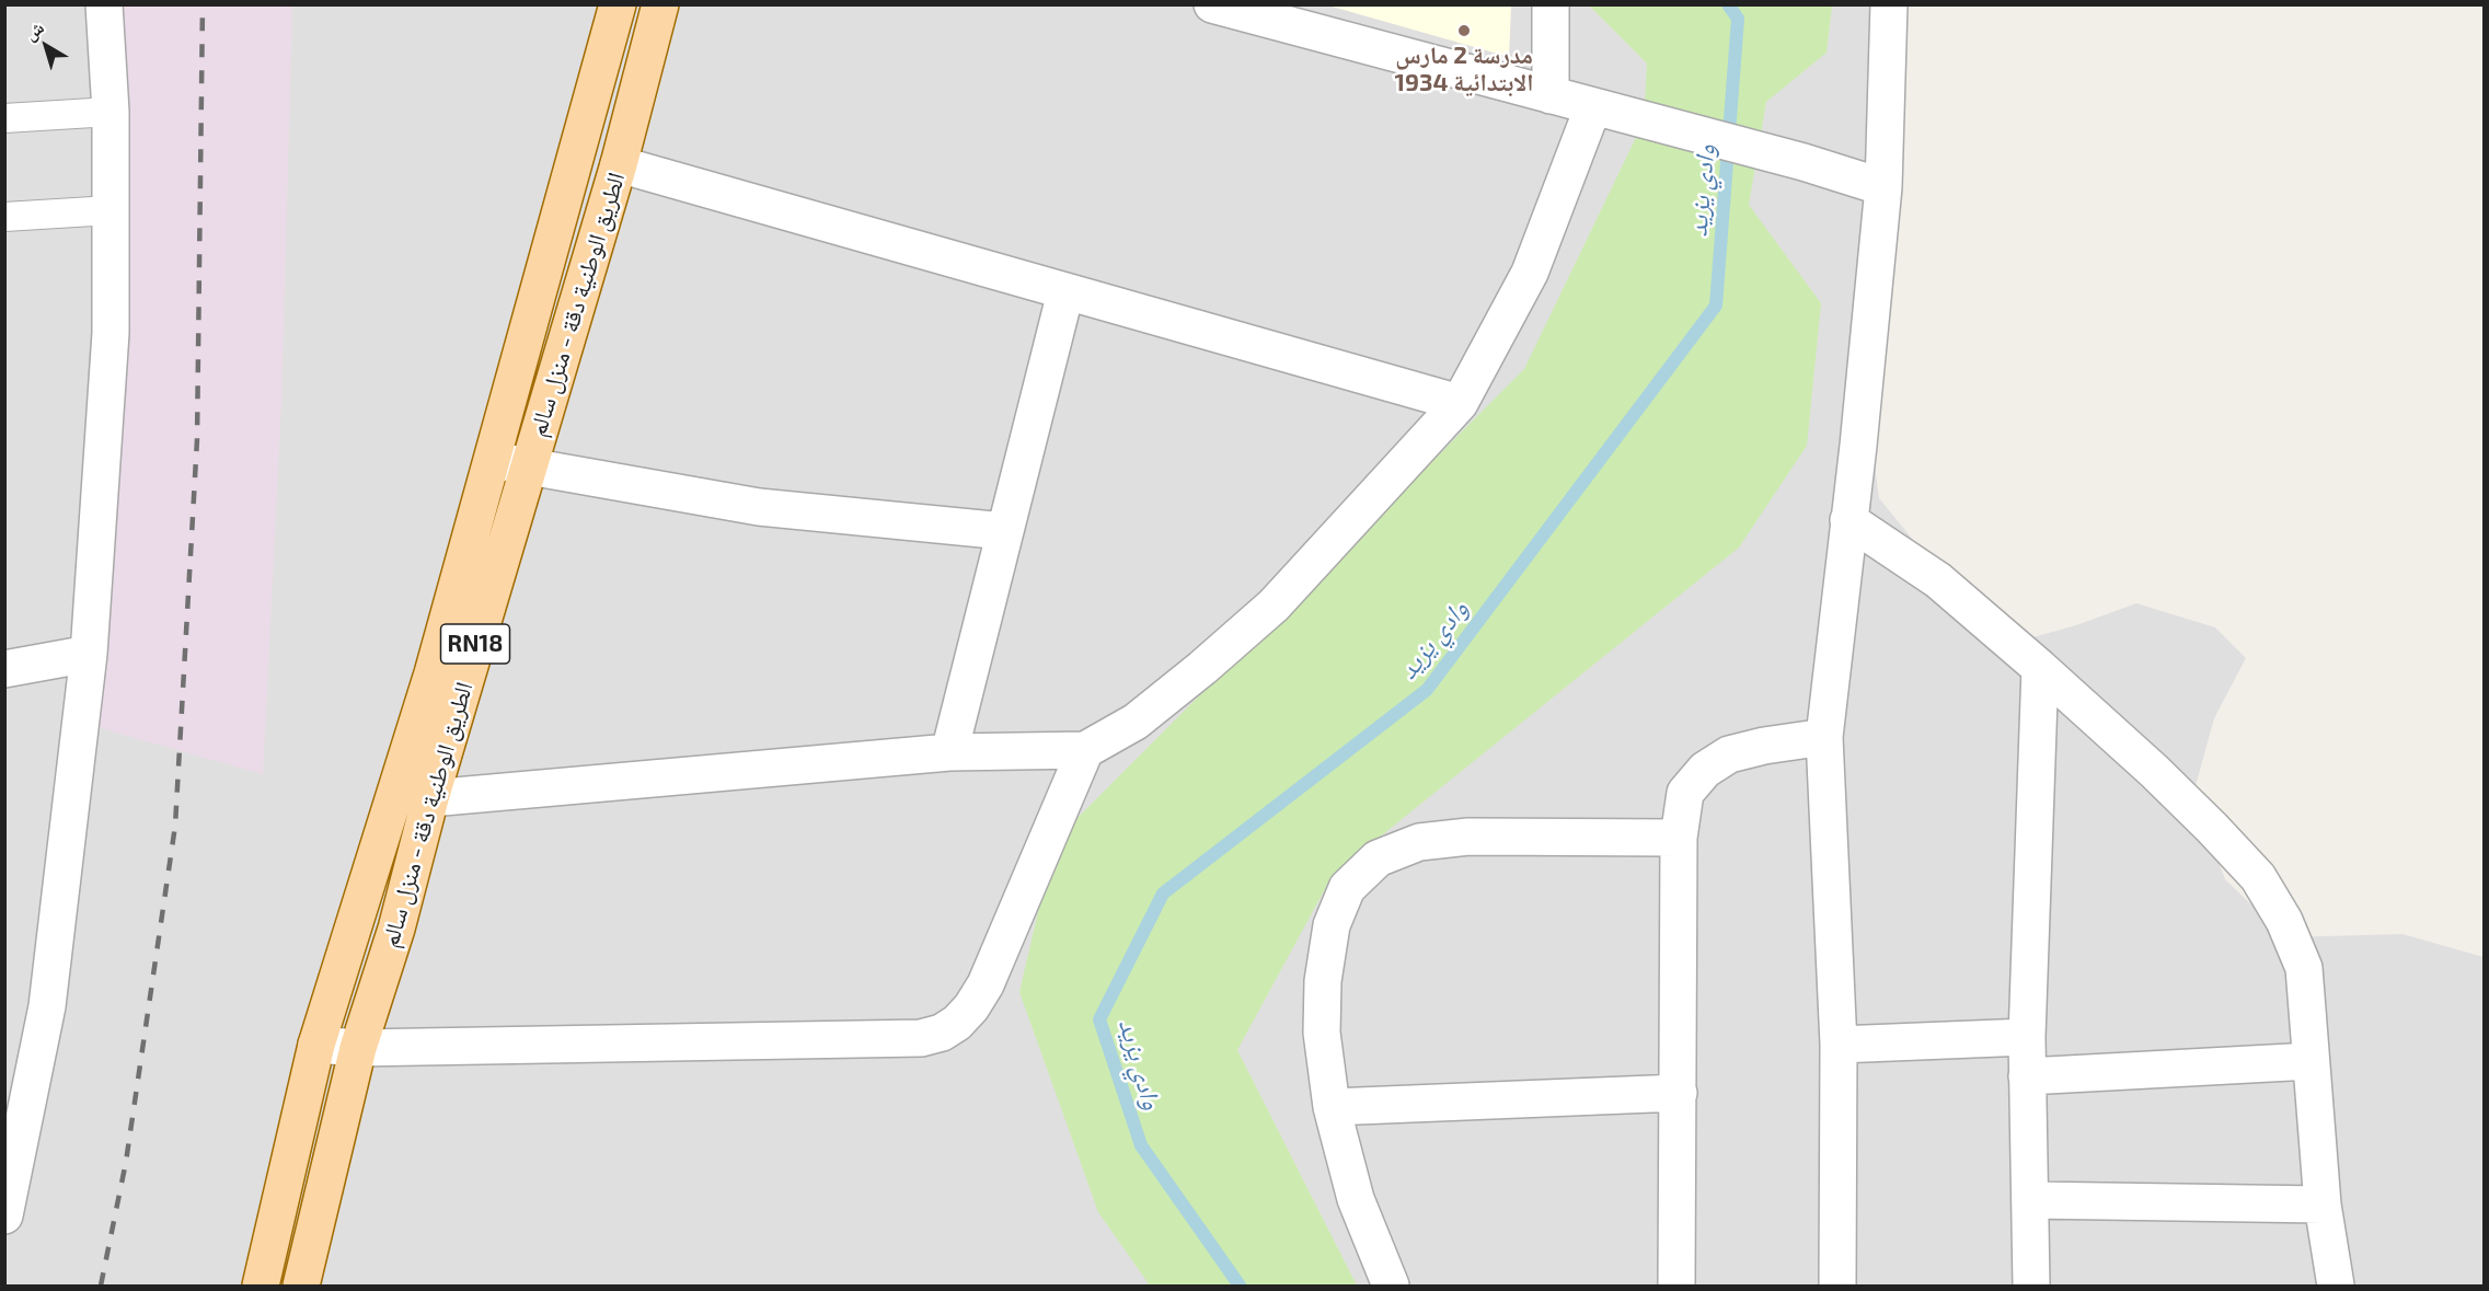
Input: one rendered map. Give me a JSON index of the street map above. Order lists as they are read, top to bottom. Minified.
{"streets":{"main road":["الطريق الوطنية دقة - منزل سالم","RN18"]},"water":["وادي يزيد"],"places":["مدرسة 2 مارس 1934 الابتدائية"],"north":"top left"}
